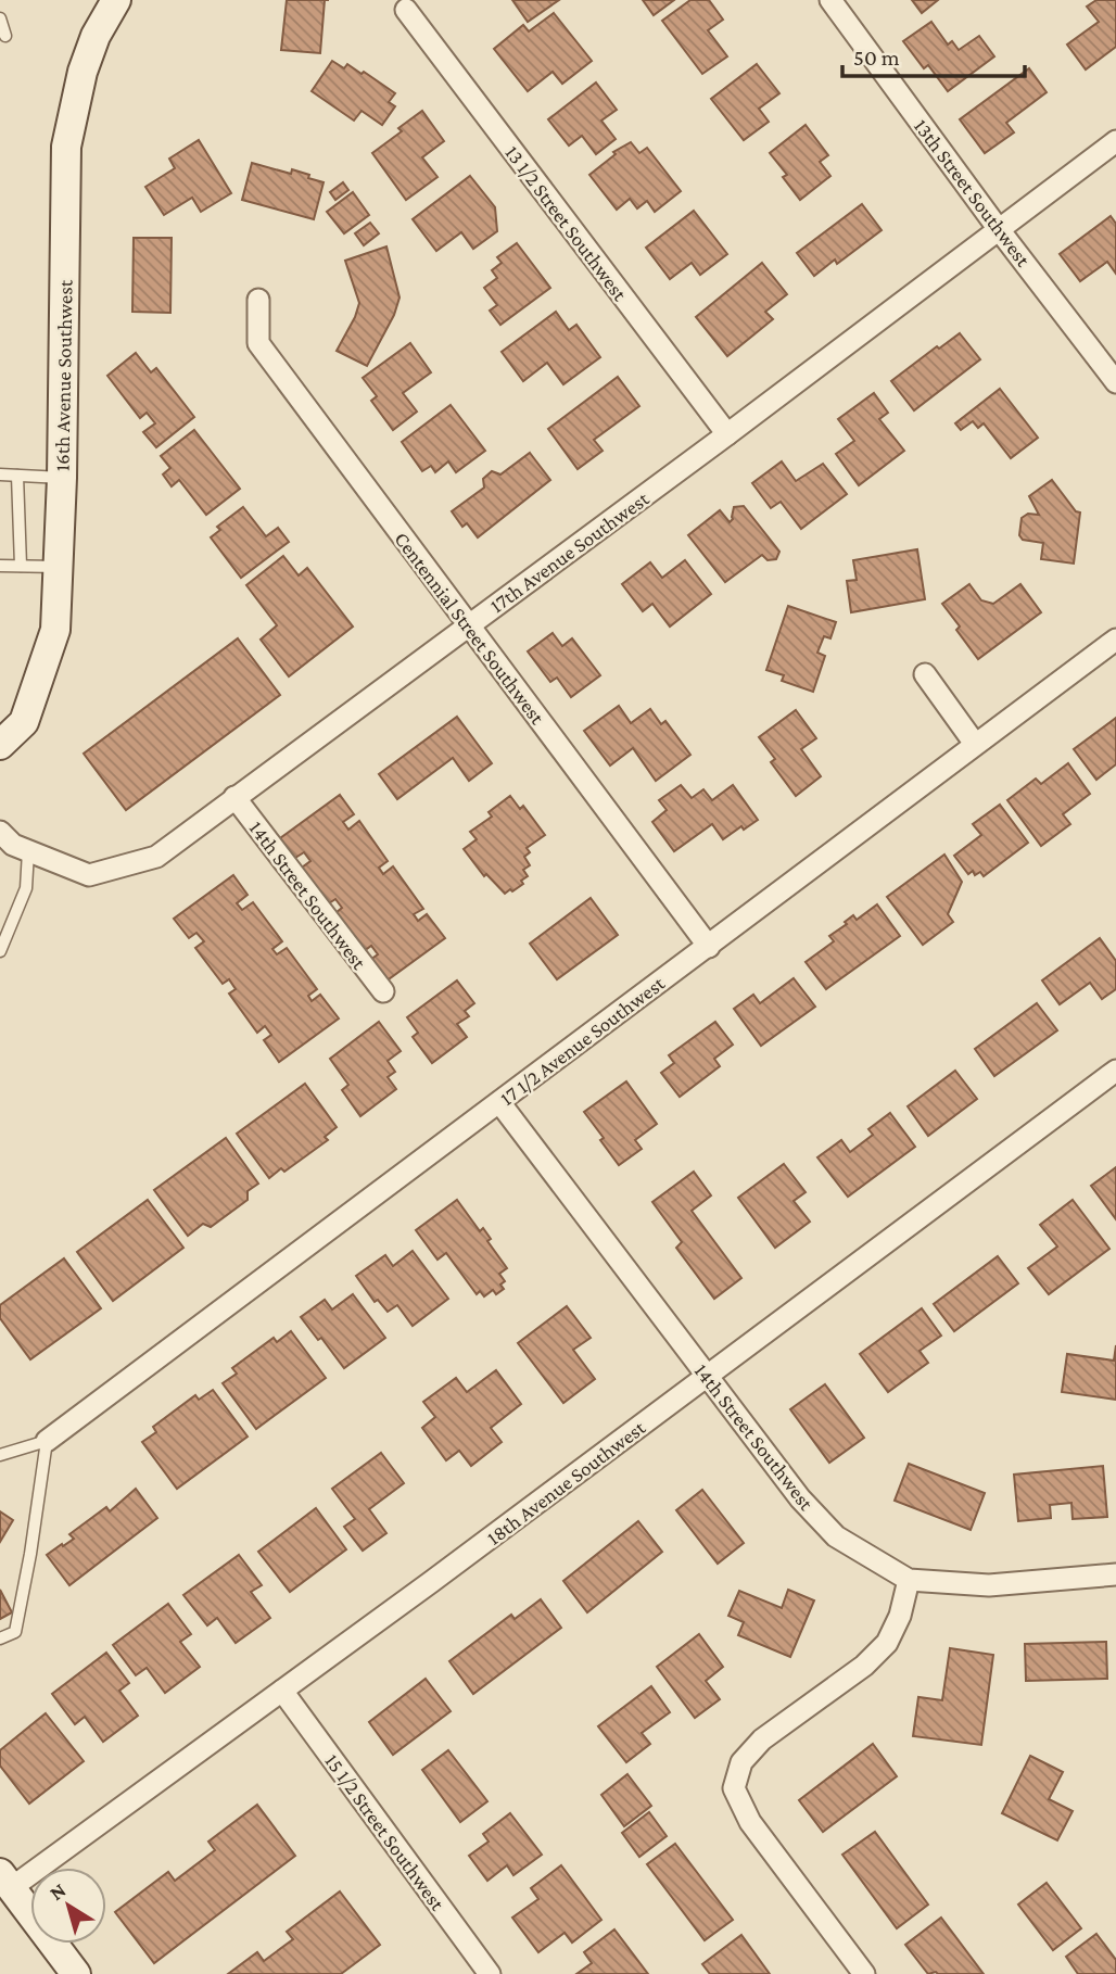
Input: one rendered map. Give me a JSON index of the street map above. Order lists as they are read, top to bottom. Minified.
{"streets":{"street":["13th Street Southwest","13 1/2 Street Southwest","16th Avenue Southwest","17th Avenue Southwest","Centennial Street Southwest","14th Street Southwest","17 1/2 Avenue Southwest","18th Avenue Southwest","15 1/2 Street Southwest"]},"crossings":[["13th Street Southwest","17th Avenue Southwest"],["13 1/2 Street Southwest","17th Avenue Southwest"],["17th Avenue Southwest","Centennial Street Southwest"],["17th Avenue Southwest","14th Street Southwest"],["Centennial Street Southwest","17 1/2 Avenue Southwest"],["14th Street Southwest","17 1/2 Avenue Southwest"],["14th Street Southwest","18th Avenue Southwest"],["18th Avenue Southwest","15 1/2 Street Southwest"]],"scale_bar":"50 m","north":"top left"}
